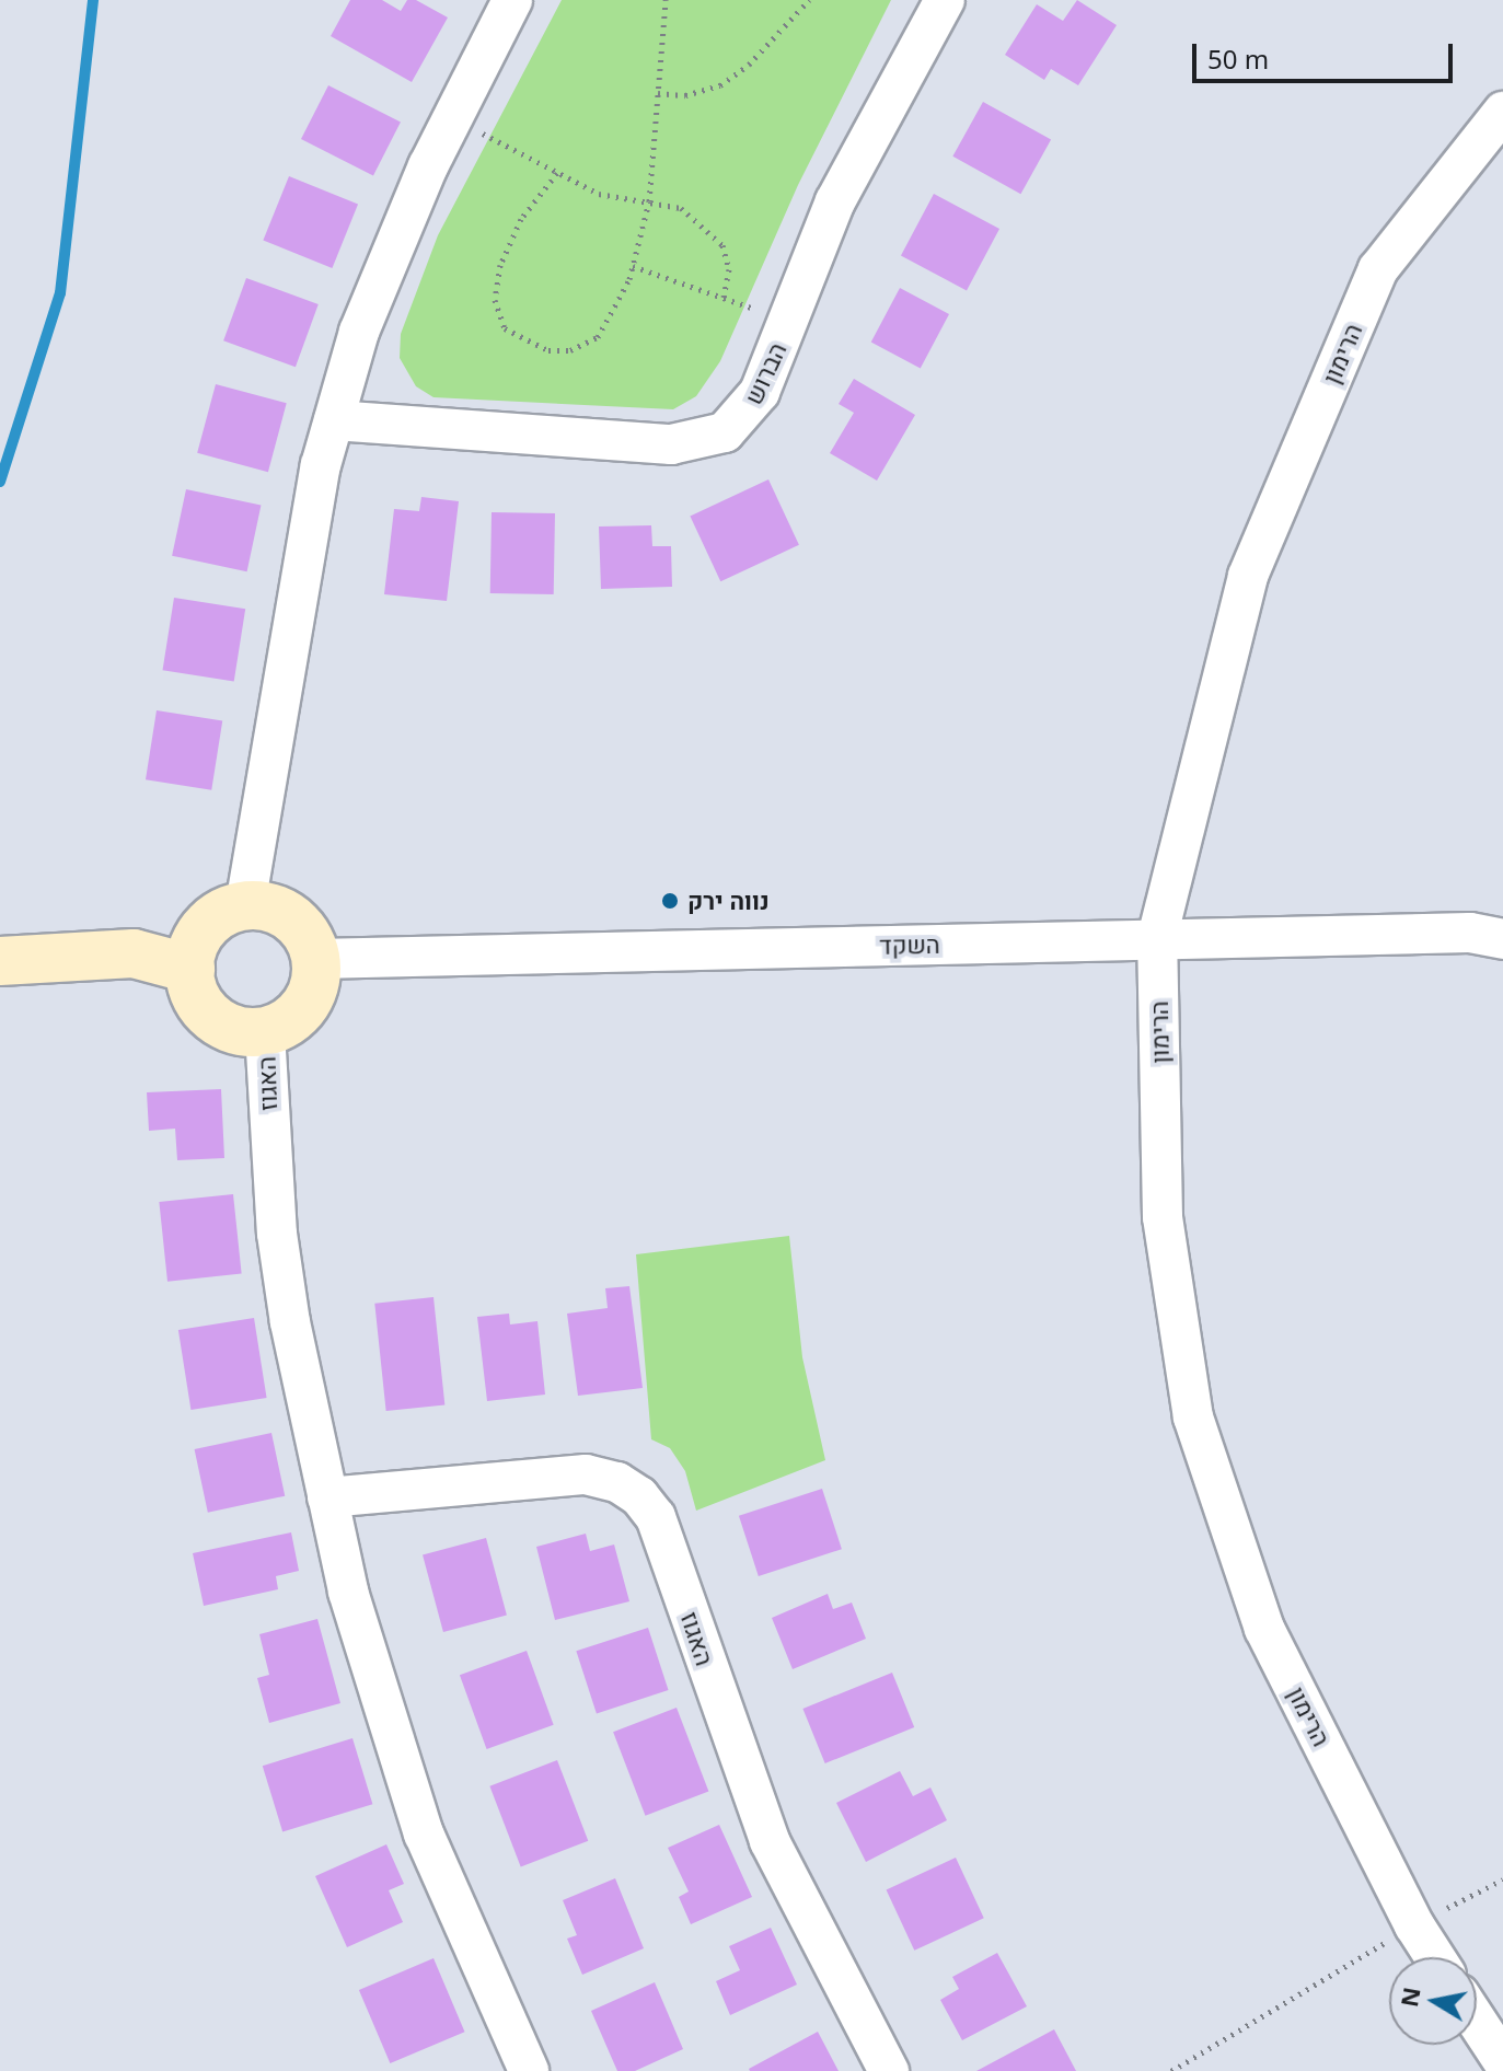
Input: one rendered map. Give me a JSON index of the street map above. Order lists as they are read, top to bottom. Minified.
{"streets":{"street":["הרימון","הברוש","השקד","האגוז"]},"crossings":[["הרימון","השקד"],["השקד","האגוז"]],"places":["נווה ירק"],"scale_bar":"50 m","north":"left"}
